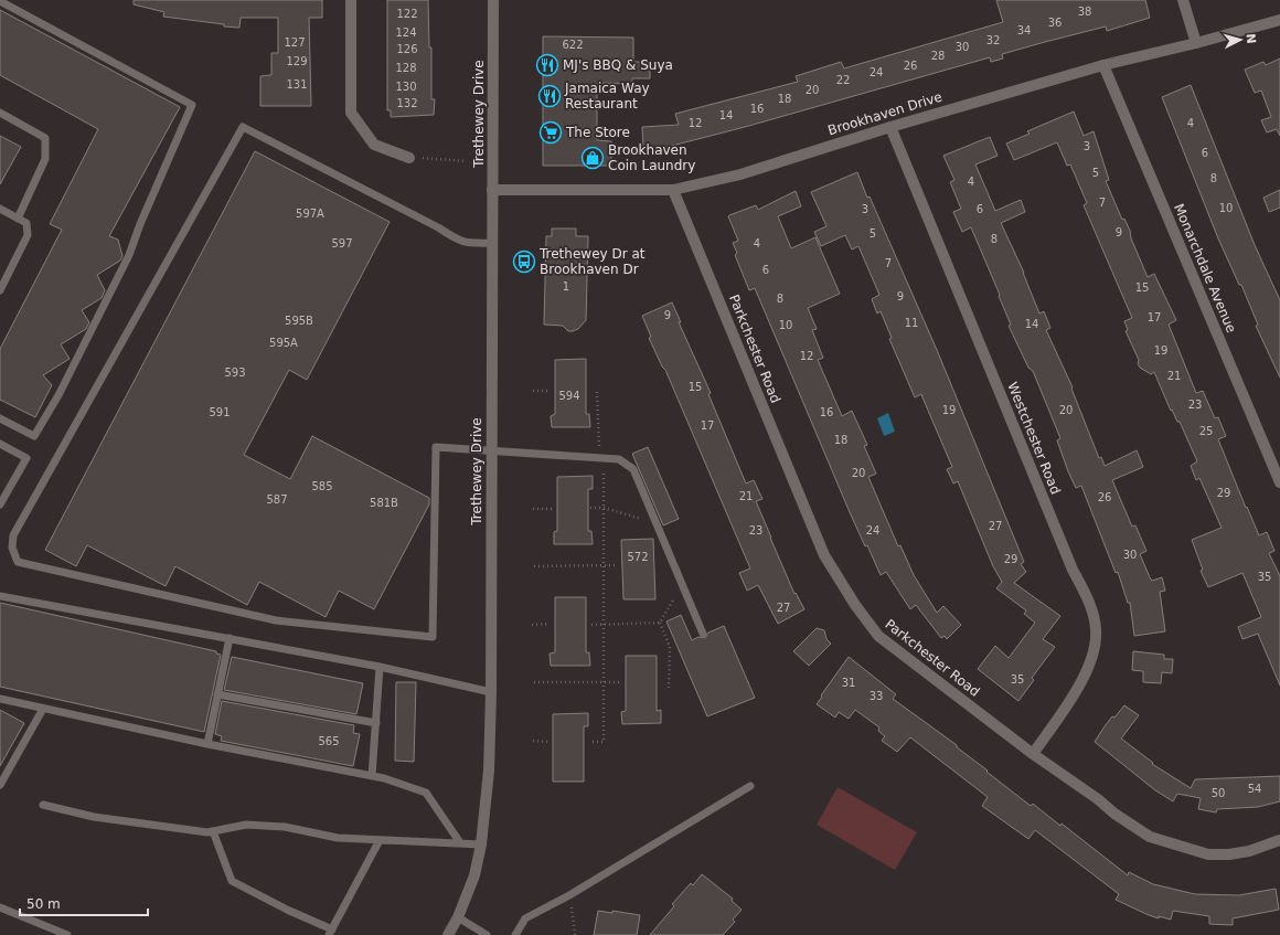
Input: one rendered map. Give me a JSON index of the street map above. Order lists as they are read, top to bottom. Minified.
{"streets":{"street":["Trethewey Drive","Brookhaven Drive","Monarchdale Avenue","Parkchester Road","Westchester Road"]},"crossings":[["Trethewey Drive","Brookhaven Drive"],["Brookhaven Drive","Monarchdale Avenue"],["Brookhaven Drive","Parkchester Road"],["Brookhaven Drive","Westchester Road"],["Parkchester Road","Westchester Road"]],"places":{"restaurant":["MJ's BBQ & Suya","Jamaica Way Restaurant"],"supermarket":["The Store"],"shop":["Brookhaven Coin Laundry"],"bus stop":["Trethewey Dr at Brookhaven Dr"]},"house_numbers":["38","122","36","34","124","32","127","622","30","126","28","129","26","128","24","22","131","130","20","18","132","16","14","12","4","3","6","5","8","4","7","10","3","6","597A","9","5","8","597","4","7","6","1","15","9","8","9","17","595B","11","14","10","595A","19","12","593","21","15","594","23","19","20","591","16","17","25","18","20","585","29","21","26","587","581B","27","23","24","30","572","29","35","27","35","31","33","565","54","50"],"scale_bar":"50 m","north":"right"}
